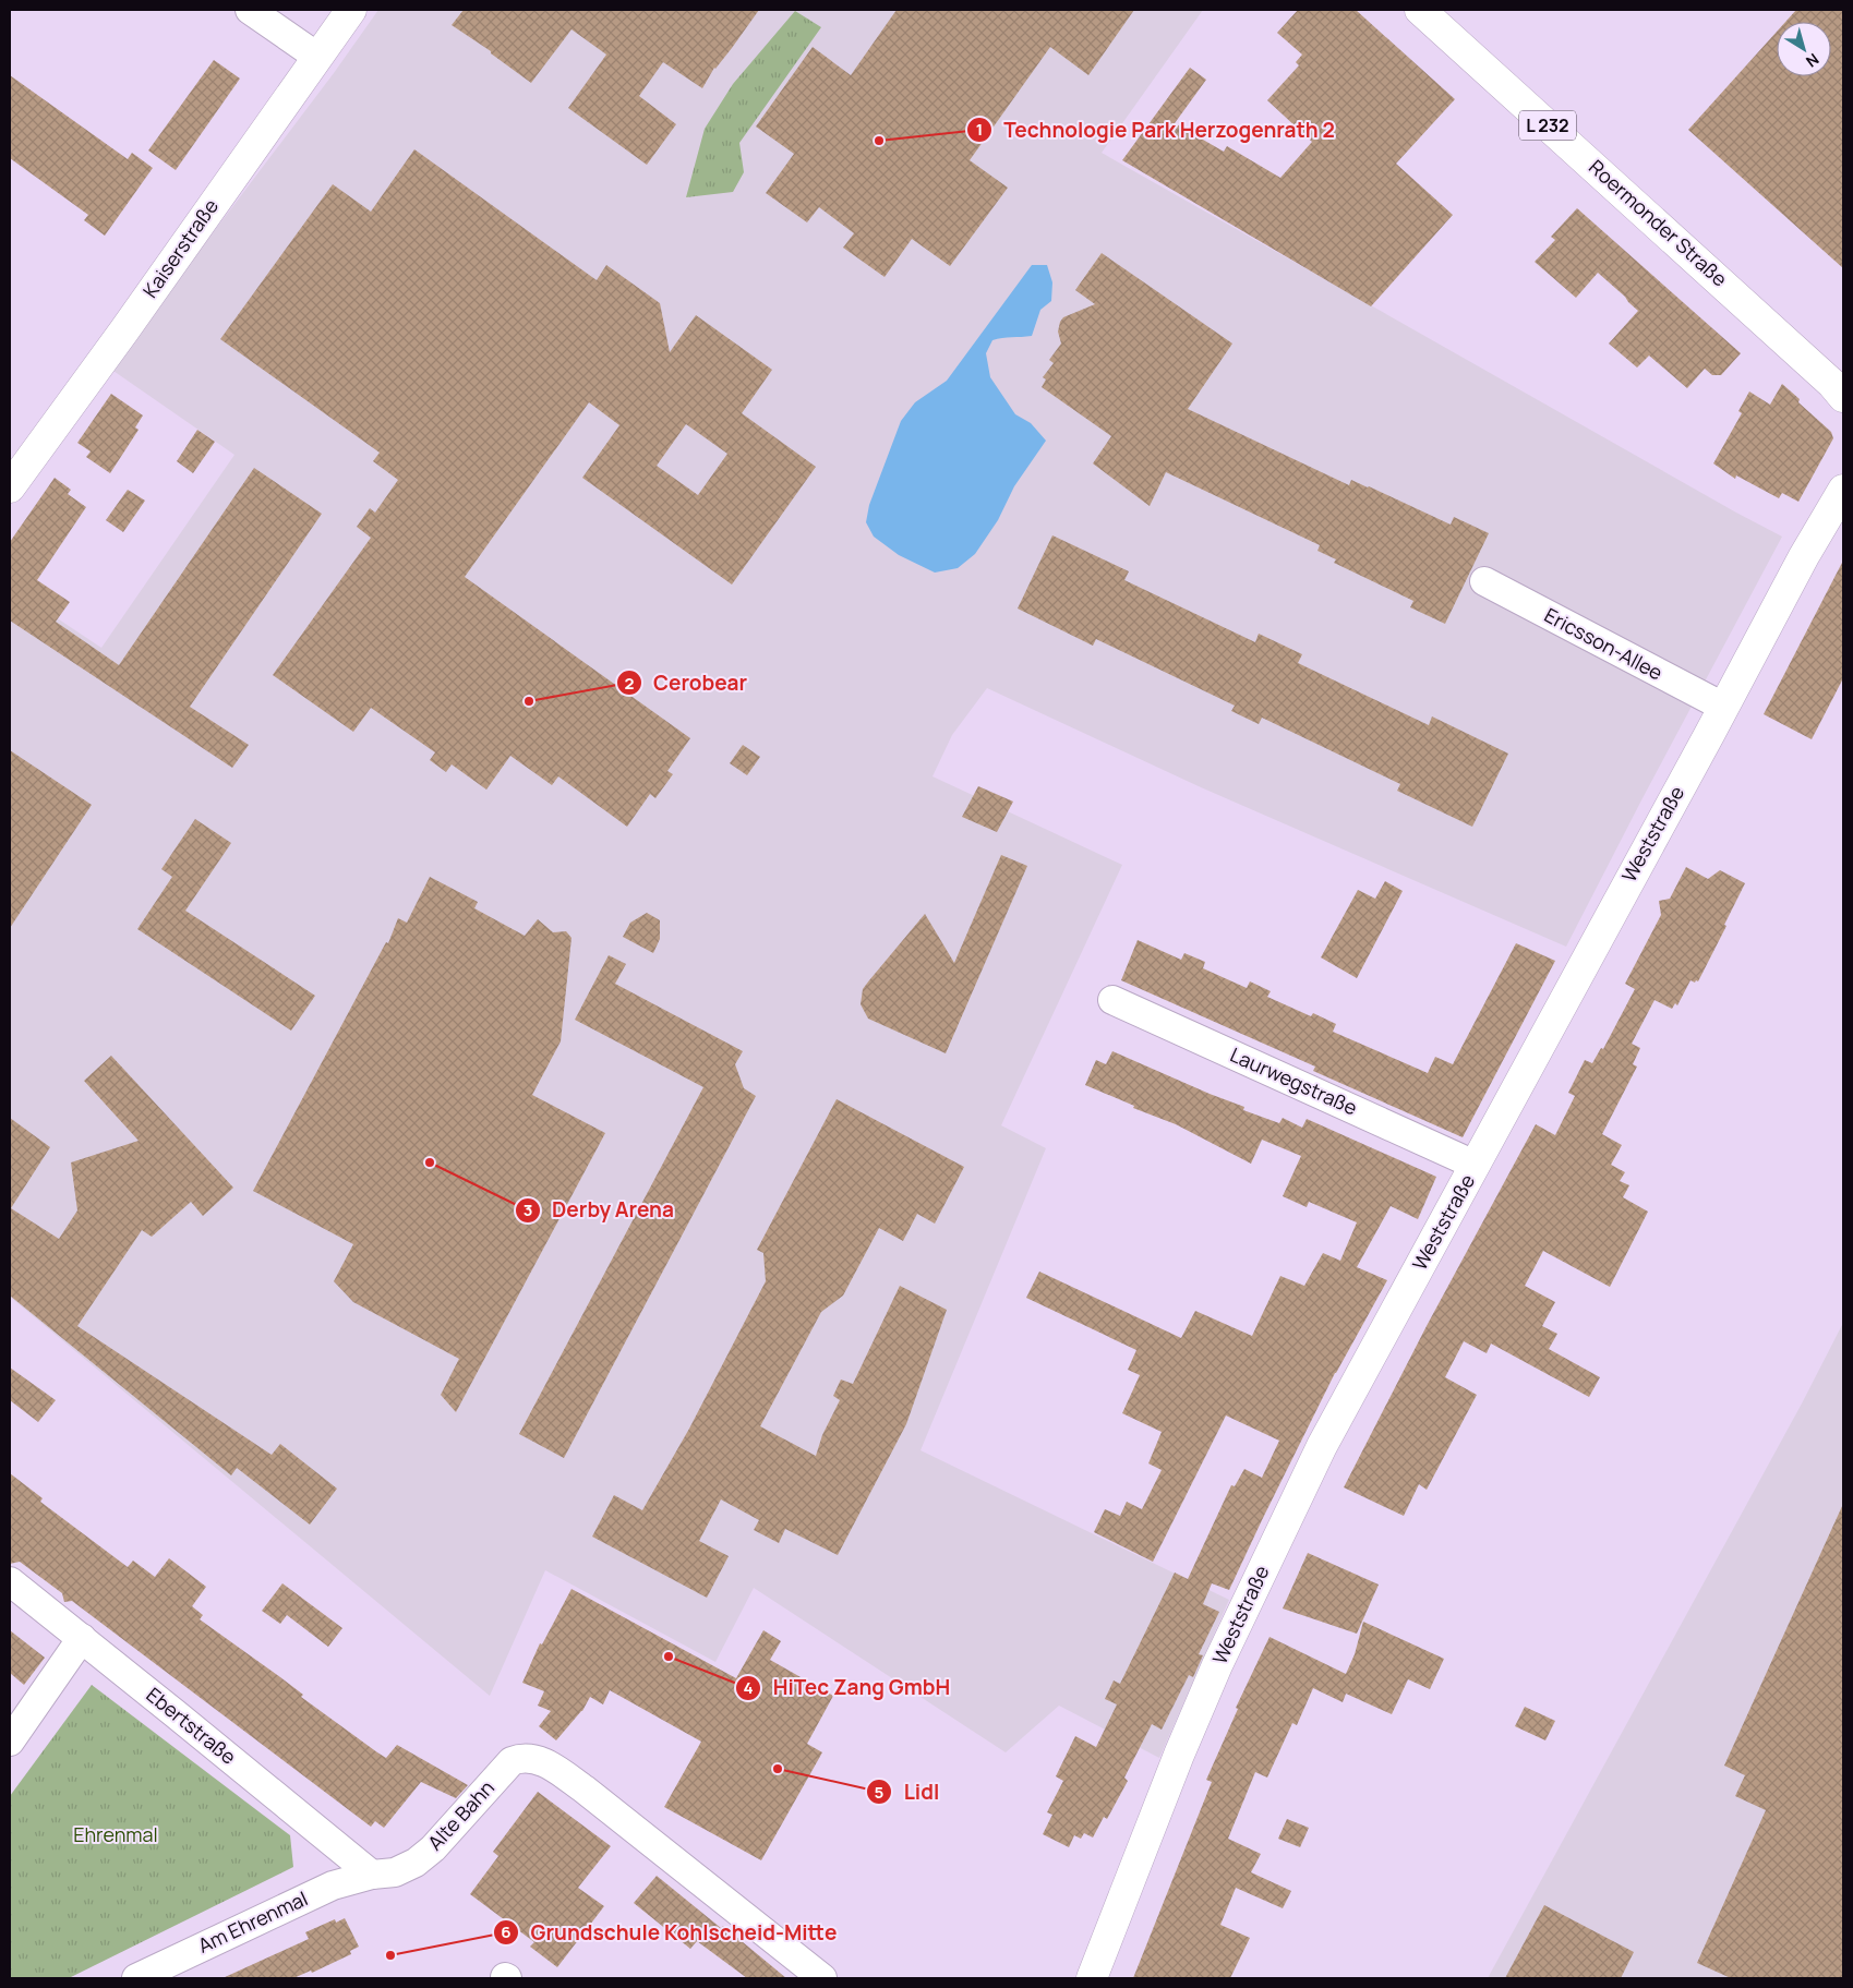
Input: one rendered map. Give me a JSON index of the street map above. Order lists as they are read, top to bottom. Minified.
{"streets":{"main road":["L 232","Roermonder Straße","Kaiserstraße","Weststraße"],"street":["Ericsson-Allee","Laurwegstraße","Ebertstraße","Alte Bahn","Am Ehrenmal"]},"crossings":[["Ericsson-Allee","Weststraße"],["Weststraße","Laurwegstraße"],["Ebertstraße","Alte Bahn"],["Ebertstraße","Am Ehrenmal"],["Alte Bahn","Am Ehrenmal"]],"parks":["Ehrenmal"],"places":["Technologie Park Herzogenrath 2","Cerobear","Derby Arena","HiTec Zang GmbH","Lidl","Grundschule Kohlscheid-Mitte"],"north":"bottom right"}
